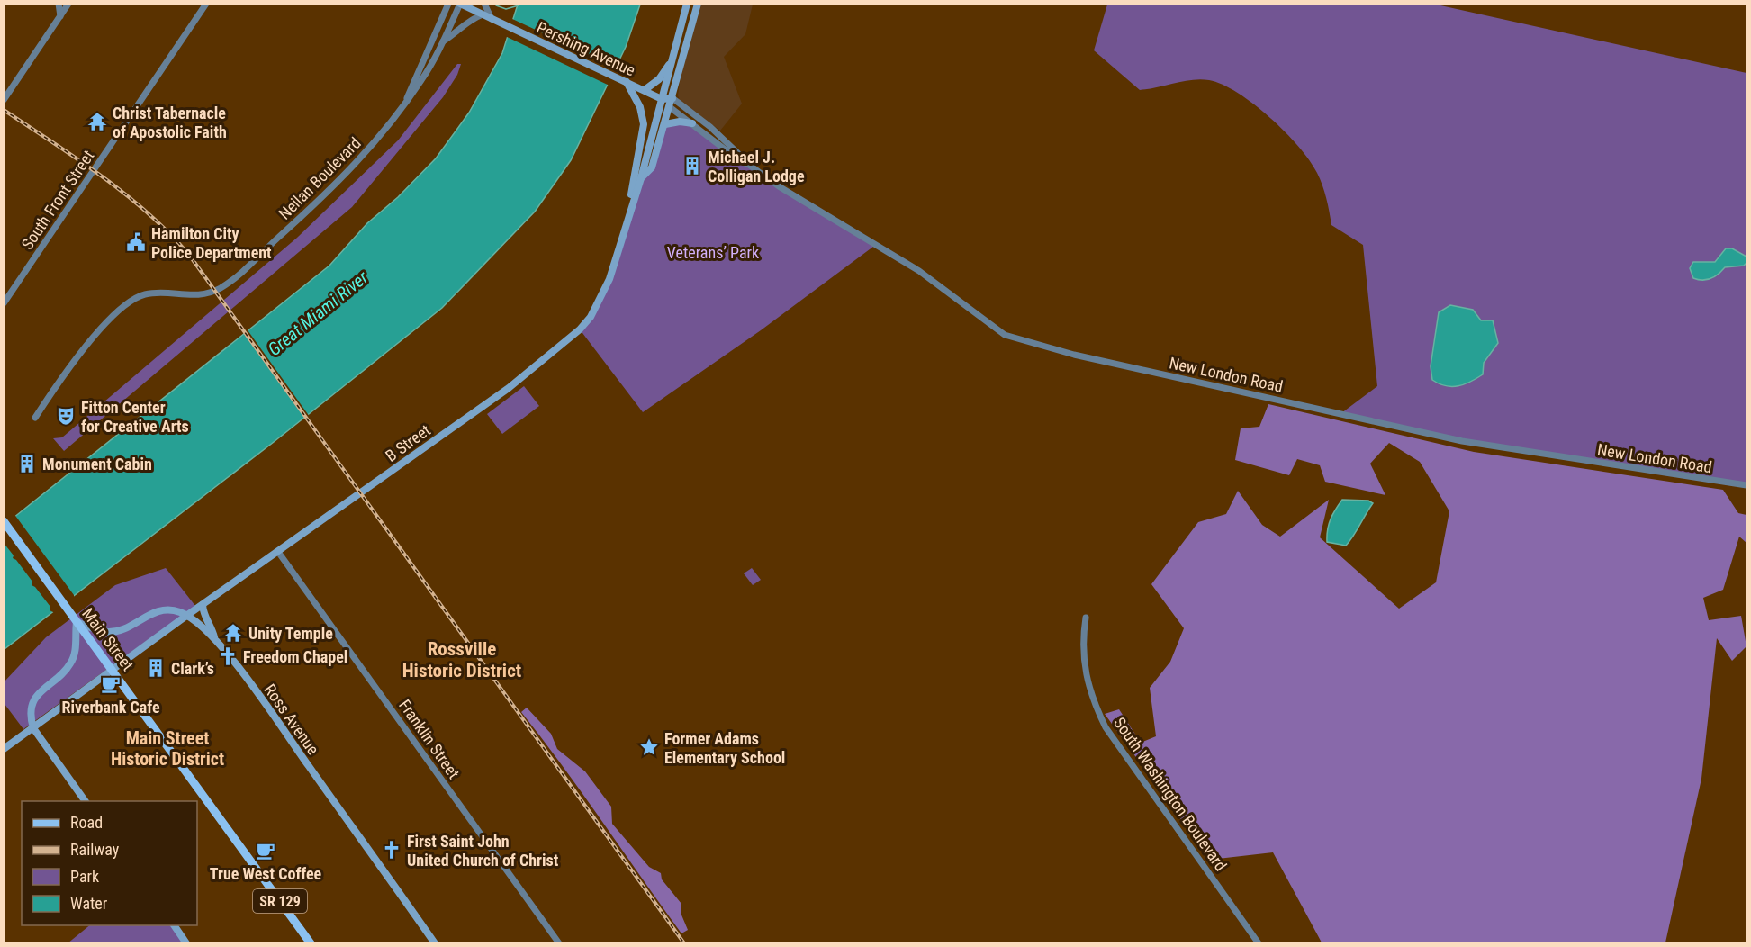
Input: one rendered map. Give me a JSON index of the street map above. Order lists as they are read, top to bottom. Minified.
{"streets":{"main road":["Pershing Avenue","New London Road","B Street","Main Street","Ross Avenue","SR 129"],"street":["Neilan Boulevard","South Front Street","Franklin Street","South Washington Boulevard"]},"crossings":[["Pershing Avenue","Neilan Boulevard"],["Pershing Avenue","New London Road"],["Pershing Avenue","B Street"],["New London Road","B Street"],["B Street","Main Street"],["B Street","Ross Avenue"],["B Street","Franklin Street"],["Main Street","Ross Avenue"]],"districts":["Rossville Historic District","Main Street Historic District"],"water":["Great Miami River"],"parks":["Veterans’ Park"],"places":{"temple":["Christ Tabernacle of Apostolic Faith","Unity Temple"],"building":["Michael J. Colligan Lodge","Monument Cabin","Clark’s"],"public building":["Hamilton City Police Department"],"theatre":["Fitton Center for Creative Arts"],"church":["Freedom Chapel","First Saint John United Church of Christ"],"cafe":["Riverbank Cafe","True West Coffee"],"place":["Former Adams Elementary School"]},"legend":["Road","Railway","Park","Water"]}
